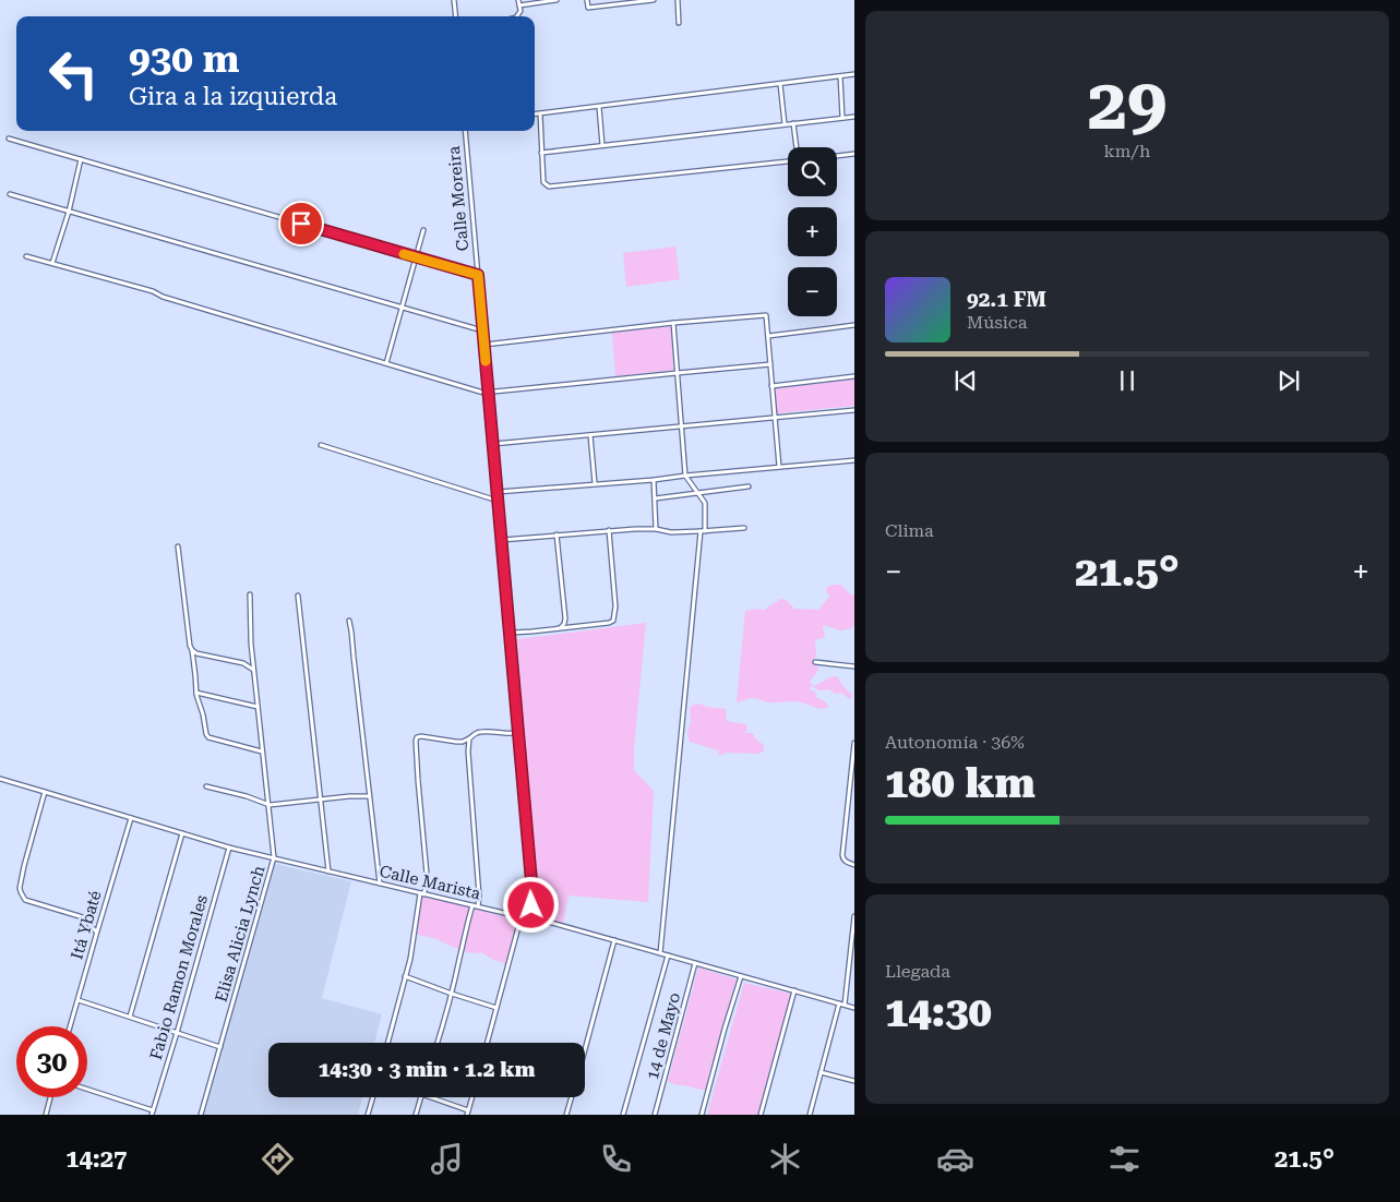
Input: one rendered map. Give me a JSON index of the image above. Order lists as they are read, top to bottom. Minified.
{"streets":{"street":["Calle Moreira","Calle Marista","Itá Ybaté","Elisa Alicia Lynch","Fabio Ramon Morales","14 de Mayo"]},"crossings":[["Calle Moreira","Calle Marista"],["Calle Marista","Itá Ybaté"],["Calle Marista","Elisa Alicia Lynch"],["Calle Marista","Fabio Ramon Morales"],["Calle Marista","14 de Mayo"]],"page":{"tile":[["29","km/h"],"Clima",["Autonomía · 36%","180 km"],["Llegada","14:30"]],"turn":["930 m","Gira a la izquierda"],"map_buttons":["+","−"],"song":["92.1 FM","Música"],"heat":["−","21.5°","+"],"limit":"30","trip":"14:30 · 3 min · 1.2 km","tabs":["14:27","21.5°"]}}
